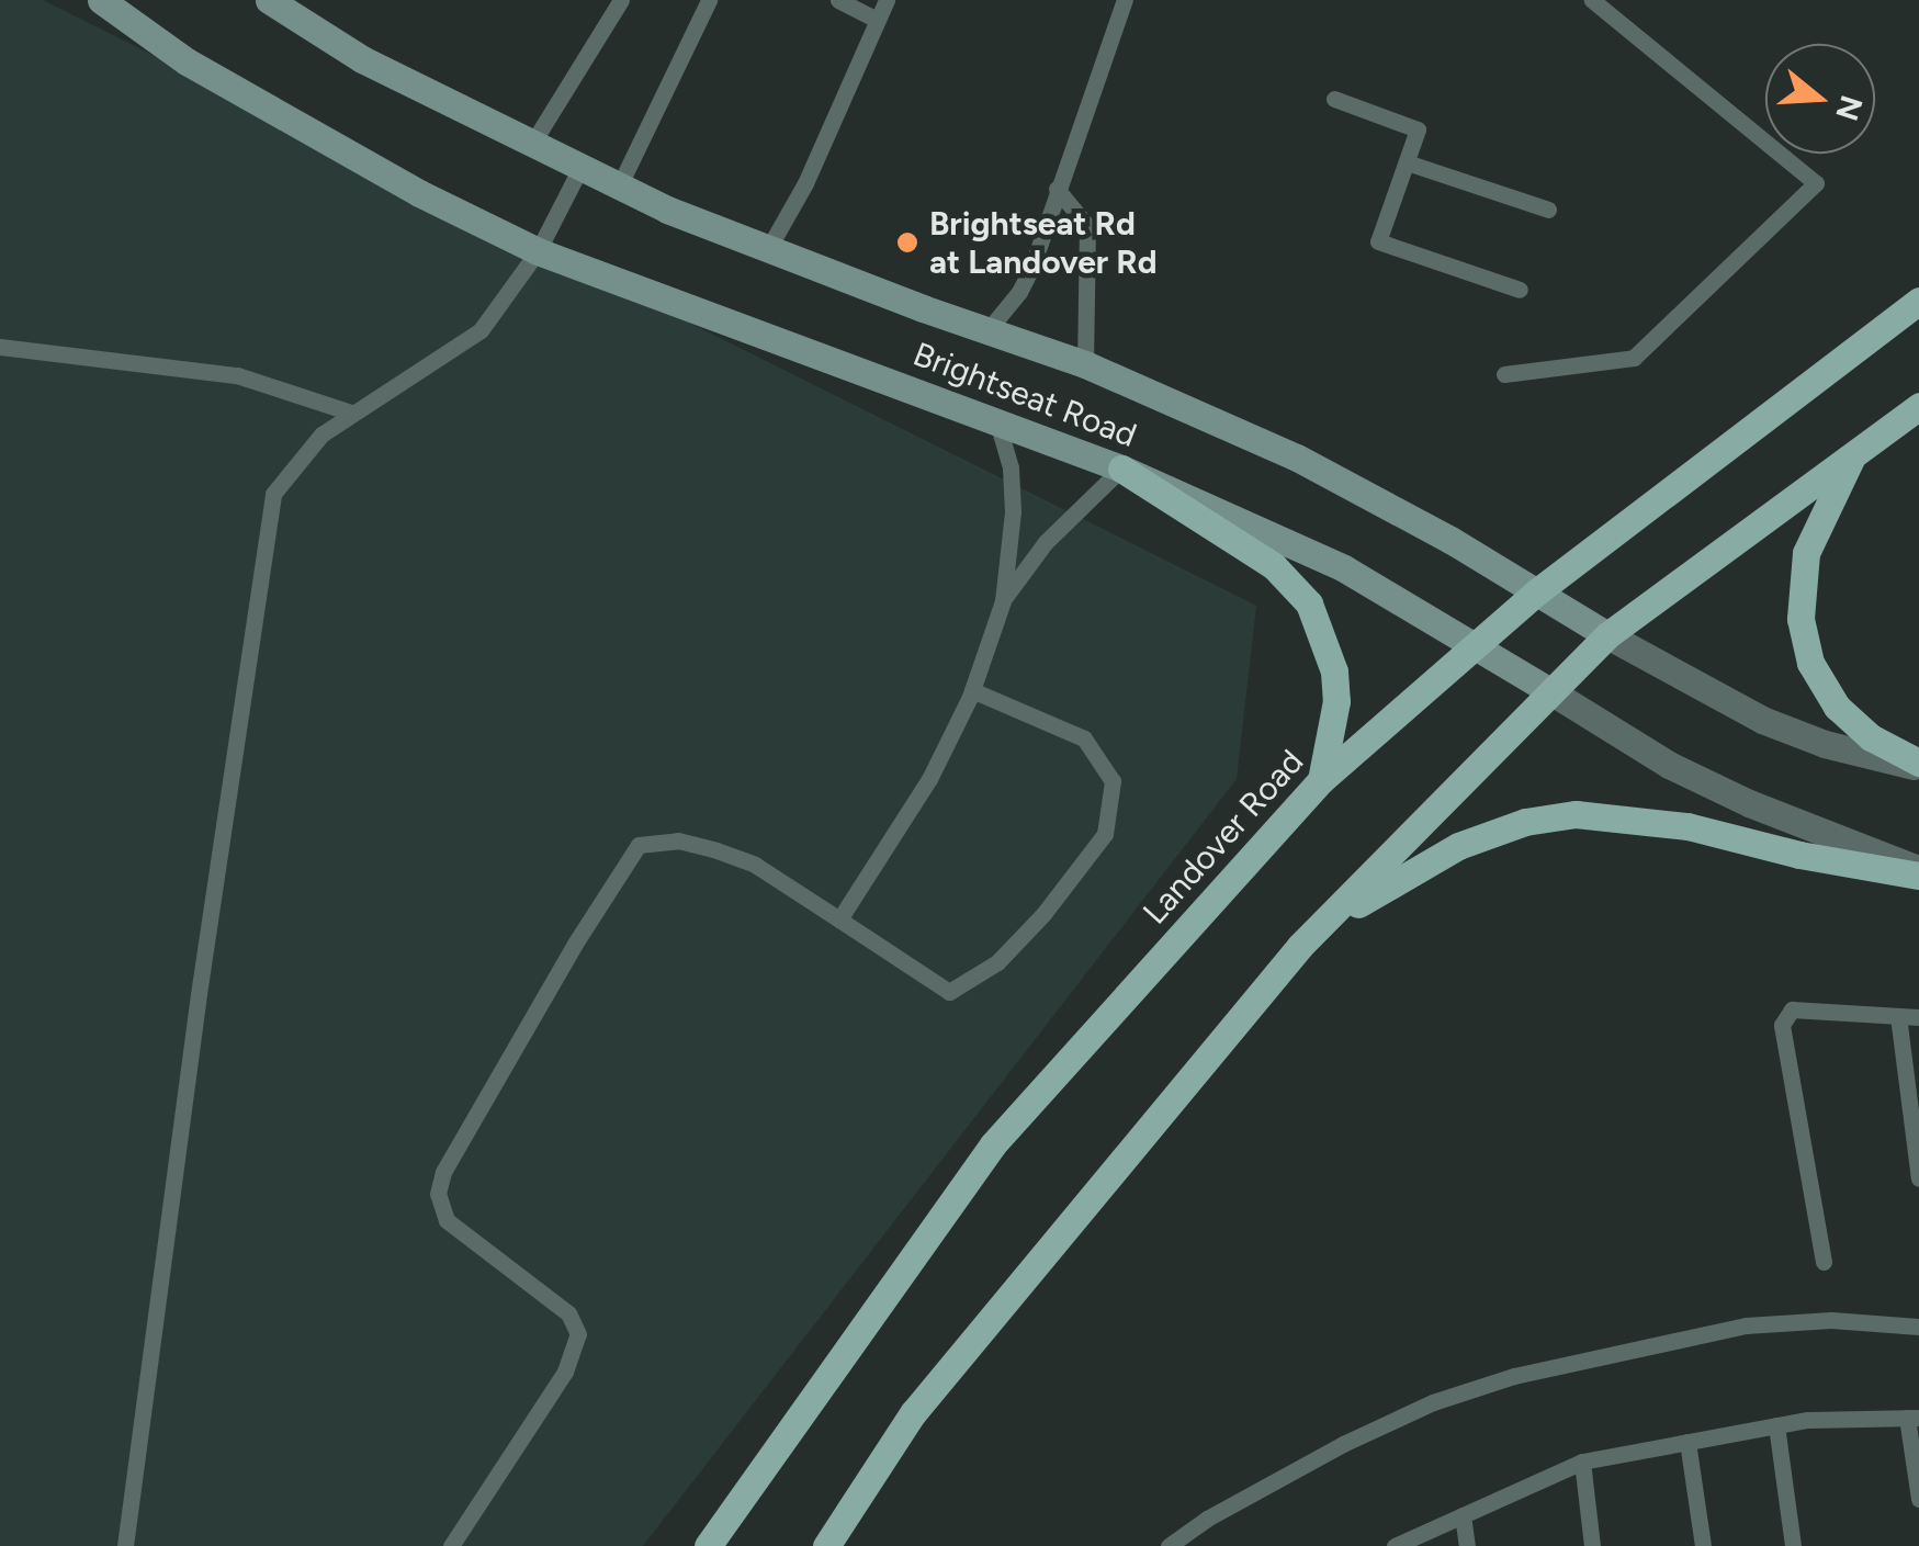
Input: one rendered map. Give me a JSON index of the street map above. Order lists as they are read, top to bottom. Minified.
{"streets":{"main road":["Brightseat Road","Landover Road"]},"crossings":[["Brightseat Road","Landover Road"]],"places":["Brightseat Rd at Landover Rd"],"north":"right"}
